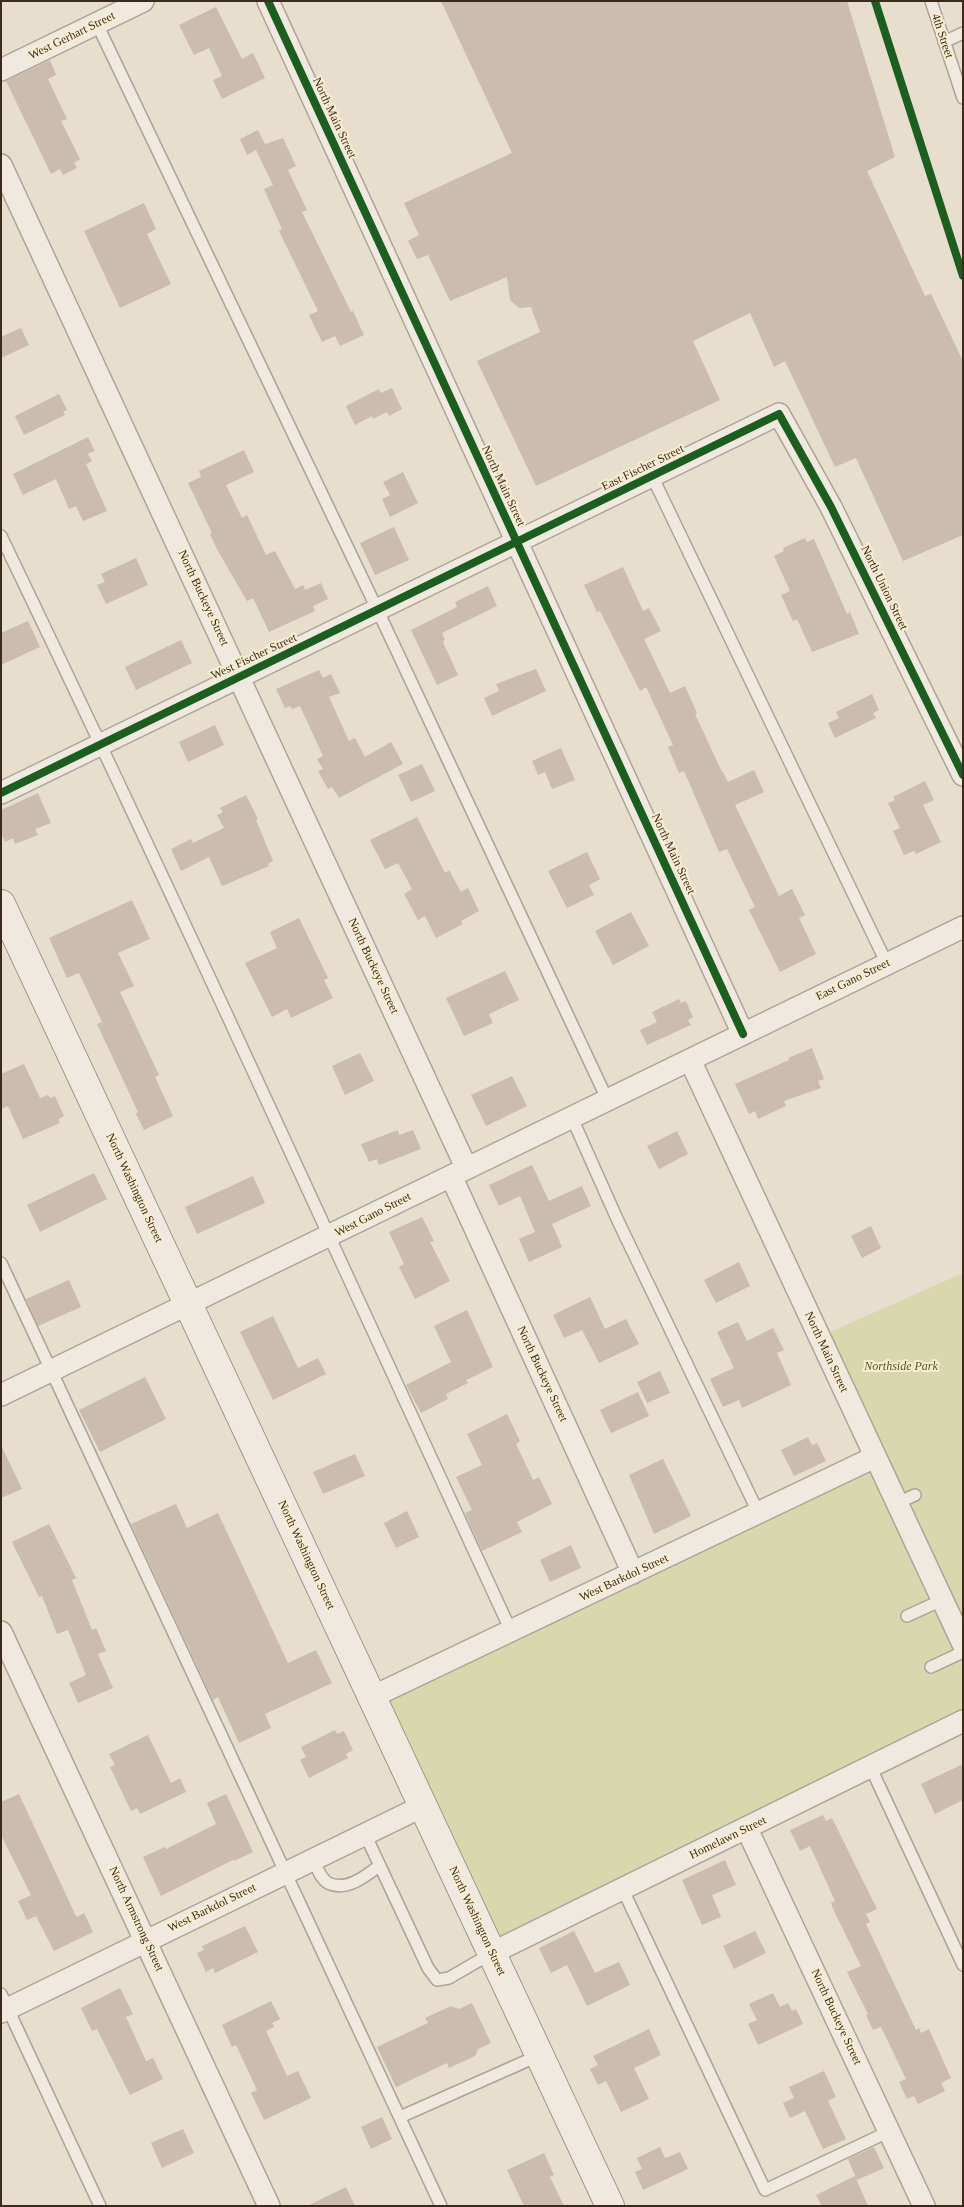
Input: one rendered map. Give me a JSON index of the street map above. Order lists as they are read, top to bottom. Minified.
{"streets":{"main road":["North Washington Street"],"street":["West Gerhart Street","North Main Street","East Fischer Street","North Union Street","North Buckeye Street","West Fischer Street","East Gano Street","West Gano Street","West Barkdol Street","Homelawn Street","North Armstrong Street"],"lane":["4th Street"]},"crossings":[["North Main Street","East Fischer Street"],["North Main Street","West Fischer Street"],["North Main Street","East Gano Street"],["North Main Street","West Gano Street"],["North Main Street","West Barkdol Street"],["East Fischer Street","North Union Street"],["East Fischer Street","West Fischer Street"],["North Buckeye Street","West Fischer Street"],["North Buckeye Street","West Gano Street"],["North Buckeye Street","West Barkdol Street"],["North Buckeye Street","Homelawn Street"],["East Gano Street","West Gano Street"],["North Washington Street","West Gano Street"],["North Washington Street","West Barkdol Street"],["North Washington Street","Homelawn Street"],["West Barkdol Street","North Armstrong Street"]],"parks":["Northside Park"]}
